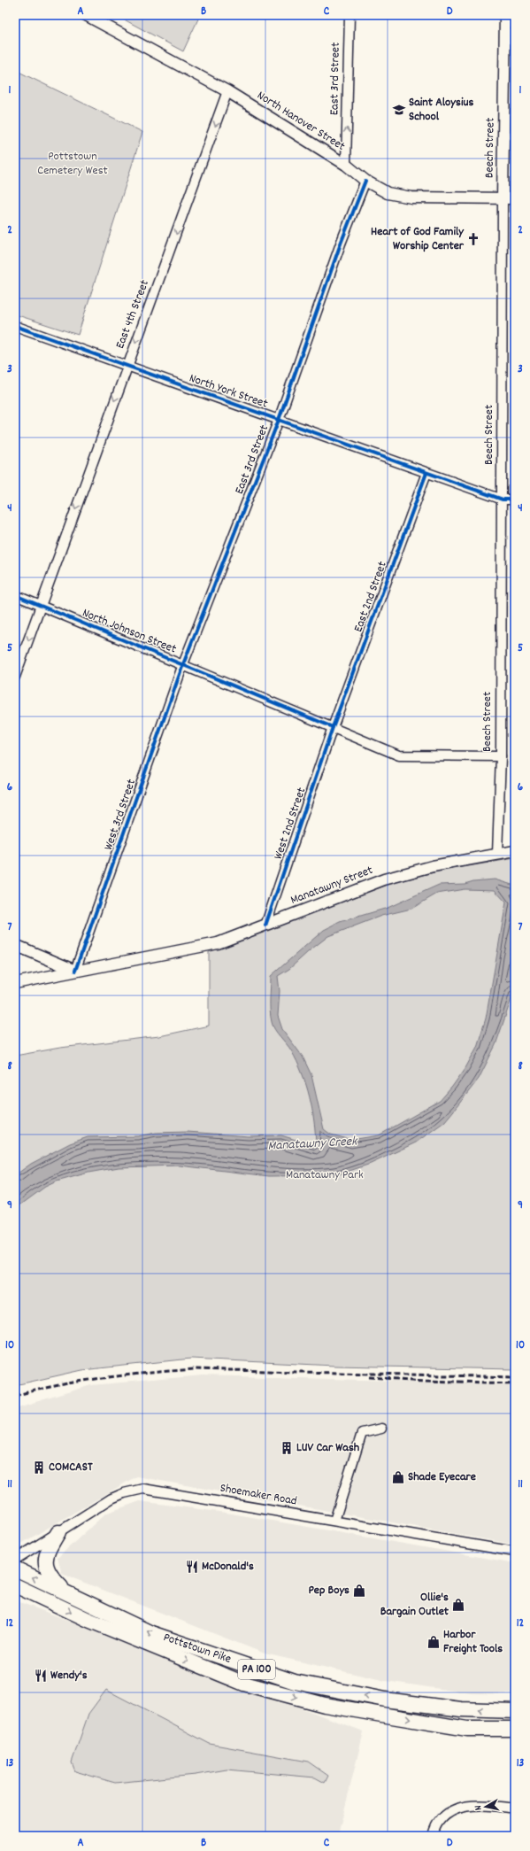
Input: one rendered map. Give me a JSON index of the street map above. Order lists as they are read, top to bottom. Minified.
{"streets":{"highway":["Pottstown Pike","PA 100"],"street":["East 3rd Street","North Hanover Street","Beech Street","East 4th Street","North York Street","East 2nd Street","North Johnson Street","West 3rd Street","West 2nd Street","Manatawny Street","Shoemaker Road"]},"crossings":[["East 3rd Street","North Hanover Street"],["East 3rd Street","North York Street"],["East 3rd Street","North Johnson Street"],["East 3rd Street","West 3rd Street"],["North Hanover Street","Beech Street"],["North Hanover Street","East 4th Street"],["Beech Street","North York Street"],["Beech Street","North Johnson Street"],["Beech Street","Manatawny Street"],["East 4th Street","North York Street"],["East 4th Street","North Johnson Street"],["North York Street","East 2nd Street"],["East 2nd Street","North Johnson Street"],["East 2nd Street","West 2nd Street"],["North Johnson Street","West 3rd Street"],["North Johnson Street","West 2nd Street"],["West 3rd Street","Manatawny Street"],["West 2nd Street","Manatawny Street"]],"one_way":["East 4th Street"],"water":["Manatawny Creek"],"parks":["Pottstown Cemetery West","Manatawny Park"],"places":{"school or university":["Saint Aloysius School"],"church":["Heart of God Family Worship Center"],"building":["LUV Car Wash","COMCAST"],"shop":["Shade Eyecare","Pep Boys","Ollie's Bargain Outlet","Harbor Freight Tools"],"restaurant":["McDonald's","Wendy's"]},"north":"left","grid":{"columns":["A","B","C","D"],"rows":["1","2","3","4","5","6","7","8","9","10","11","12","13"]}}
